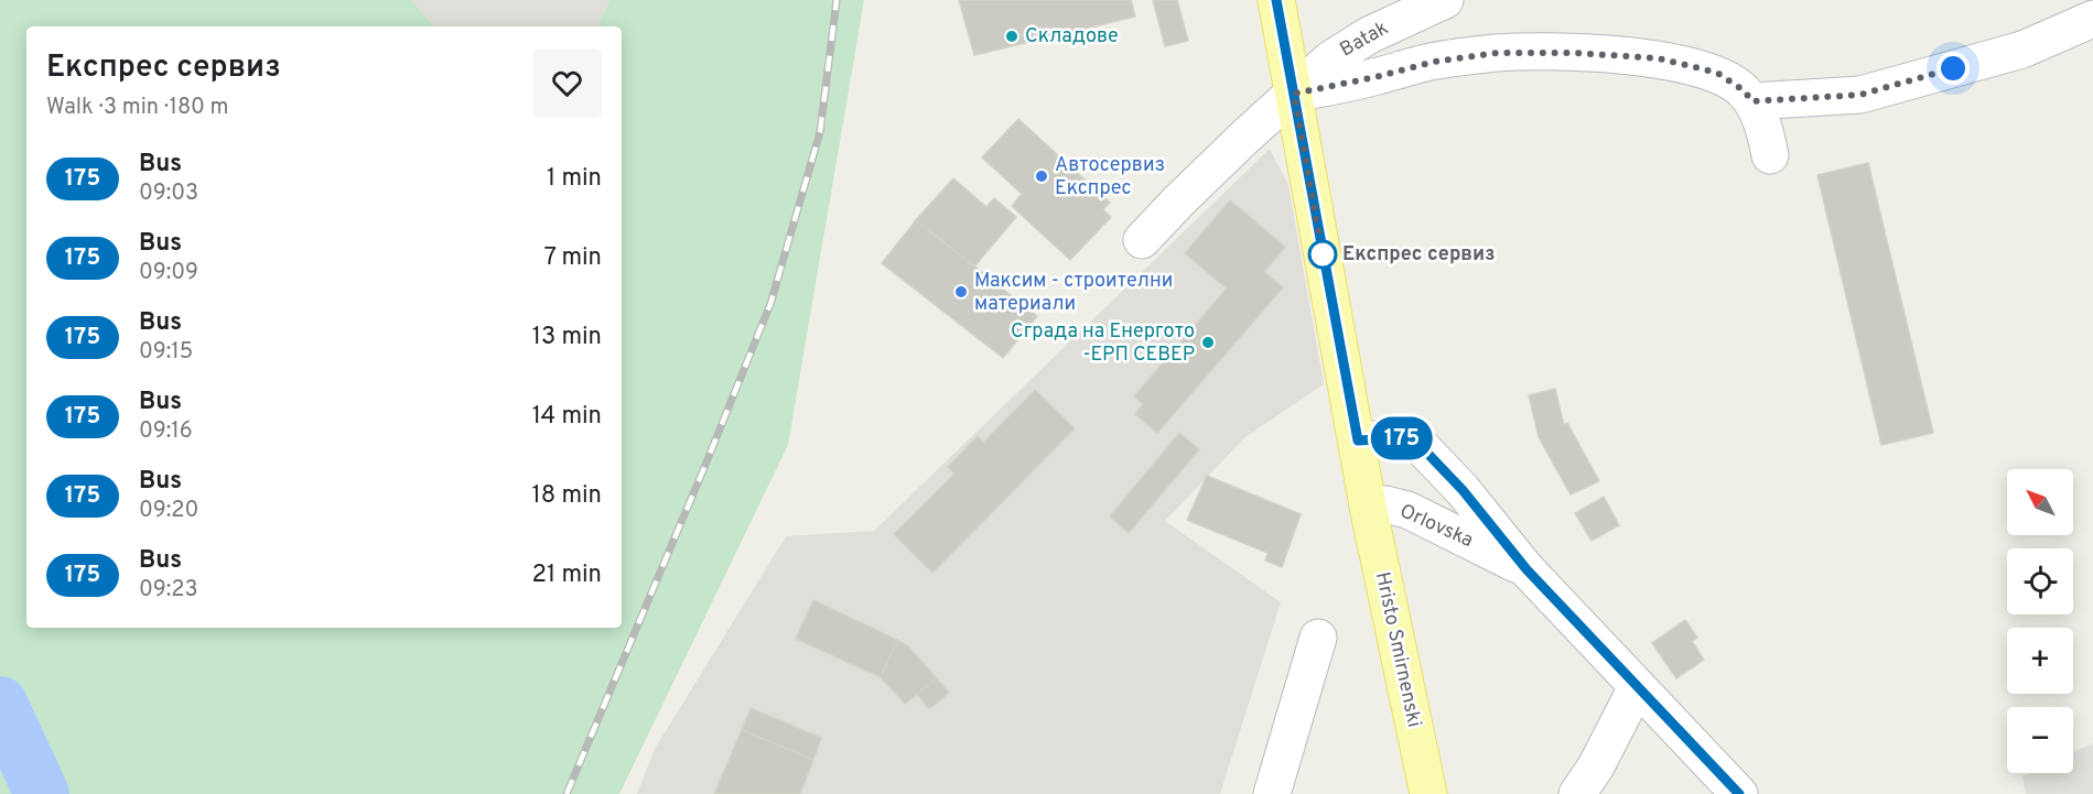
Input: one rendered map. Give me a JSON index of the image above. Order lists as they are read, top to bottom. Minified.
{"streets":{"main road":["Hristo Smirnenski"],"street":["Batak","Orlovska"]},"crossings":[["Orlovska","Hristo Smirnenski"]],"places":["Складове","Автосервиз Експрес","Експрес сервиз","Максим - строителни материали","Сграда на Енергото -ЕРП СЕВЕР"],"lines":["bus line 175"],"north":"top left","page":{"on_map":"175","heading":["Експрес сервиз","Walk · 3 min · 180 m"],"list":[{"mark":"175","name":"Bus","note":"09:03","value":"1 min"},{"mark":"175","name":"Bus","note":"09:09","value":"7 min"},{"mark":"175","name":"Bus","note":"09:15","value":"13 min"},{"mark":"175","name":"Bus","note":"09:16","value":"14 min"},{"mark":"175","name":"Bus","note":"09:20","value":"18 min"},{"mark":"175","name":"Bus","note":"09:23","value":"21 min"}],"map_buttons":["+","−"]}}
